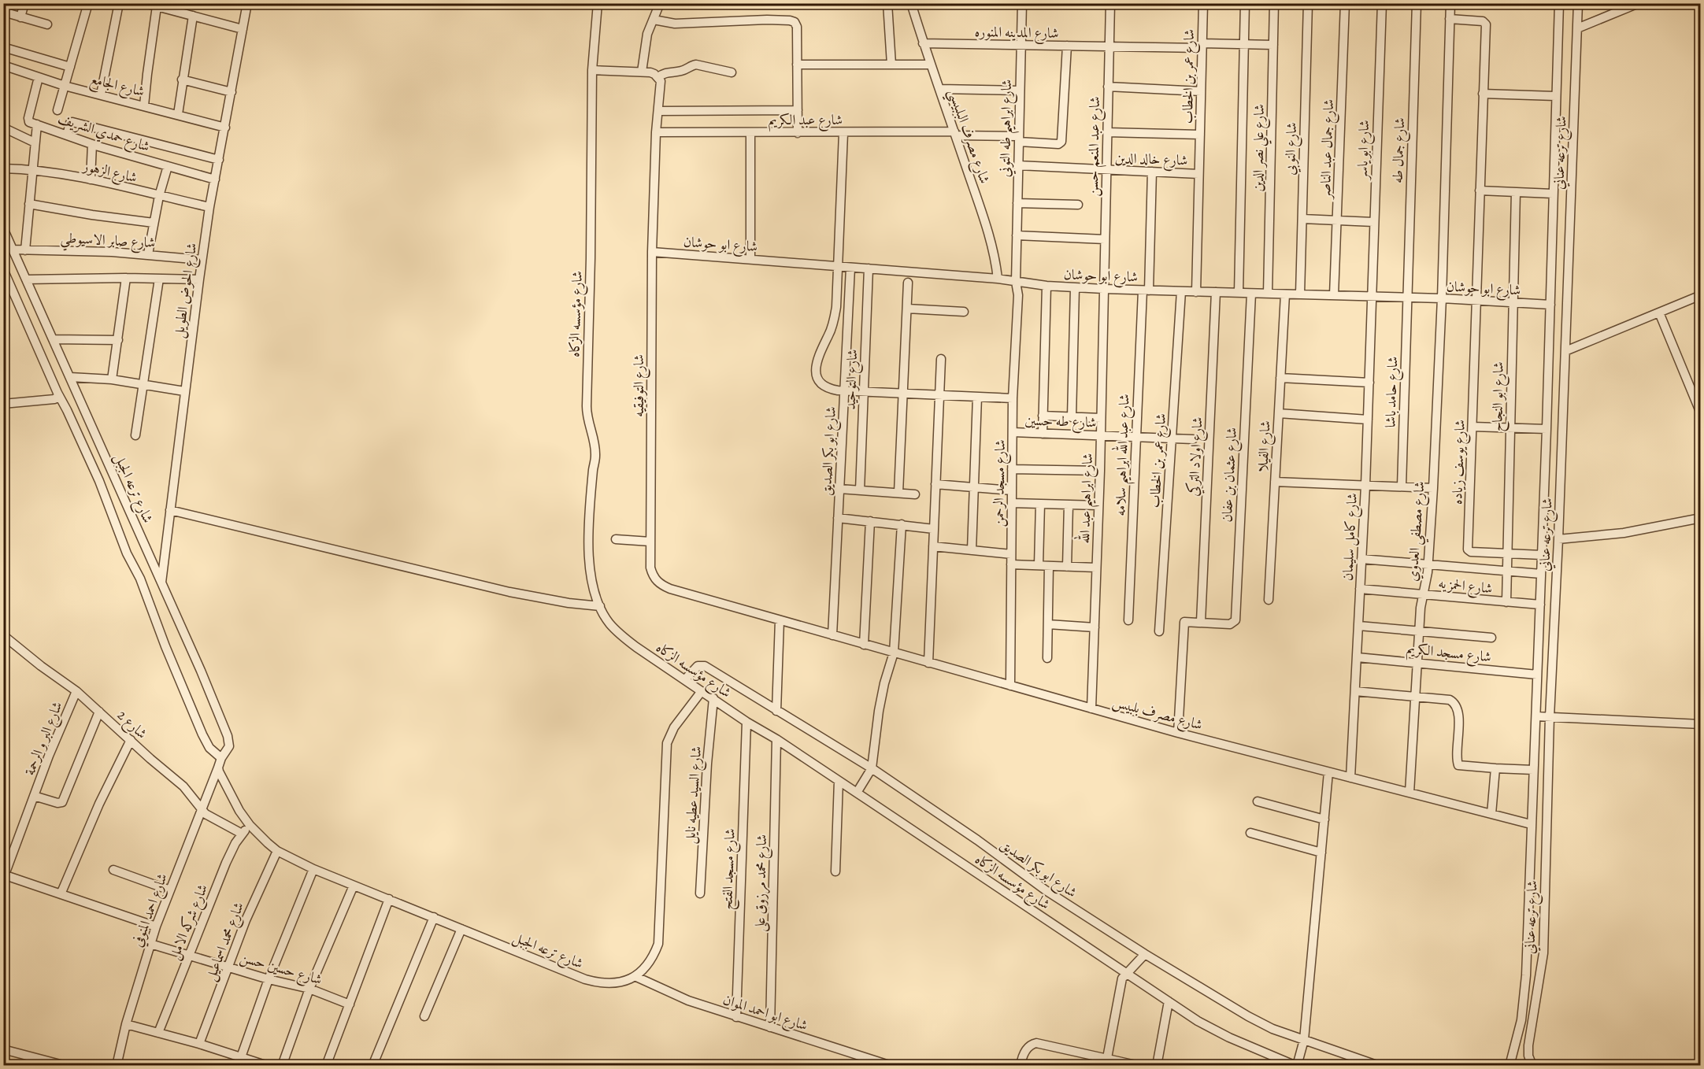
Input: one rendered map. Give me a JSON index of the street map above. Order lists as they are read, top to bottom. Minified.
{"streets":{"street":["شارع المدينه المنوره","شارع عمر بن الخطاب","شارع الجامع","شارع عبد الكريم","شارع ابراهيم طه التوني","شارع حمدي الشريف","شارع مصرف البلبيسي","شارع عبد المنعم حسن","شارع علي نصر الدين","شارع النوبي","شارع جمال عبد الناصر","شارع ابو ياسر","شارع جمال طه","شارع ترعه عناني","شارع خالد الدين","شارع الزهور","شارع صابر الاسيوطي","شارع ابو حوشان","شارع الحوض الطويل","شارع مؤسسه الزكاه","شارع التوحيد","شارع التوفيقيه","شارع حامد باشا","شارع ابو النجاح","شارع طه حسين","شارع الفيلا","شارع ابو بكر الصديق","شارع عبد الله ابراهيم سلامه","شارع اولاد التركي","شارع يوسف زياده","شارع عثمان بن عفان","شارع مسجد الرحمن","شارع ترعه الجبل","شارع ابراهيم عبد الله","شارع مصطفي العدوي","شارع كامل سليمان","شارع الحمزيه","شارع مسجد الكريم","شارع مصرف بلبيس","شارع 2","شارع البر و الرحمة","شارع السيد عطيه نايل","شارع مسجد الفتح","شارع محمد مرزوق على","شارع احمد المنوفي","شارع شركه الامل","شارع محمد اسماعيل","شارع حسين حسن","شارع ابو احمد الموان"]},"crossings":[["شارع المدينه المنوره","شارع عمر بن الخطاب"],["شارع المدينه المنوره","شارع عبد الكريم"],["شارع المدينه المنوره","شارع ابراهيم طه التوني"],["شارع المدينه المنوره","شارع مصرف البلبيسي"],["شارع المدينه المنوره","شارع عبد المنعم حسن"],["شارع المدينه المنوره","شارع علي نصر الدين"],["شارع عمر بن الخطاب","شارع خالد الدين"],["شارع عمر بن الخطاب","شارع ابو حوشان"],["شارع عمر بن الخطاب","شارع طه حسين"],["شارع الجامع","شارع حمدي الشريف"],["شارع الجامع","شارع الحوض الطويل"],["شارع عبد الكريم","شارع ابراهيم طه التوني"],["شارع عبد الكريم","شارع مصرف البلبيسي"],["شارع عبد الكريم","شارع التوفيقيه"],["شارع ابراهيم طه التوني","شارع خالد الدين"],["شارع ابراهيم طه التوني","شارع ابو حوشان"],["شارع ابراهيم طه التوني","شارع مسجد الرحمن"],["شارع حمدي الشريف","شارع الحوض الطويل"],["شارع مصرف البلبيسي","شارع ابو حوشان"],["شارع عبد المنعم حسن","شارع خالد الدين"],["شارع عبد المنعم حسن","شارع ابو حوشان"],["شارع عبد المنعم حسن","شارع ابراهيم عبد الله"],["شارع علي نصر الدين","شارع ابو حوشان"],["شارع النوبي","شارع ابو حوشان"],["شارع جمال عبد الناصر","شارع ابو حوشان"],["شارع ابو ياسر","شارع ابو حوشان"],["شارع ابو ياسر","شارع كامل سليمان"],["شارع جمال طه","شارع ابو حوشان"],["شارع جمال طه","شارع حامد باشا"],["شارع ترعه عناني","شارع ابو حوشان"],["شارع ترعه عناني","شارع يوسف زياده"],["شارع ترعه عناني","شارع الحمزيه"],["شارع ترعه عناني","شارع مسجد الكريم"],["شارع ترعه عناني","شارع مصرف بلبيس"],["شارع خالد الدين","شارع عبد الله ابراهيم سلامه"],["شارع الزهور","شارع الحوض الطويل"],["شارع صابر الاسيوطي","شارع الحوض الطويل"],["شارع صابر الاسيوطي","شارع ترعه الجبل"],["شارع ابو حوشان","شارع التوحيد"],["شارع ابو حوشان","شارع التوفيقيه"],["شارع ابو حوشان","شارع حامد باشا"],["شارع ابو حوشان","شارع ابو النجاح"],["شارع ابو حوشان","شارع الفيلا"],["شارع ابو حوشان","شارع ابو بكر الصديق"],["شارع ابو حوشان","شارع عبد الله ابراهيم سلامه"],["شارع ابو حوشان","شارع اولاد التركي"],["شارع ابو حوشان","شارع يوسف زياده"],["شارع ابو حوشان","شارع عثمان بن عفان"],["شارع ابو حوشان","شارع مسجد الرحمن"],["شارع ابو حوشان","شارع ابراهيم عبد الله"],["شارع ابو حوشان","شارع مصطفي العدوي"],["شارع ابو حوشان","شارع كامل سليمان"],["شارع الحوض الطويل","شارع ترعه الجبل"],["شارع مؤسسه الزكاه","شارع ابو بكر الصديق"],["شارع مؤسسه الزكاه","شارع ترعه الجبل"],["شارع مؤسسه الزكاه","شارع السيد عطيه نايل"],["شارع مؤسسه الزكاه","شارع مسجد الفتح"],["شارع مؤسسه الزكاه","شارع محمد مرزوق على"],["شارع التوفيقيه","شارع مصرف بلبيس"],["شارع ابو النجاح","شارع يوسف زياده"],["شارع ابو النجاح","شارع الحمزيه"],["شارع طه حسين","شارع عبد الله ابراهيم سلامه"],["شارع طه حسين","شارع مسجد الرحمن"],["شارع طه حسين","شارع ابراهيم عبد الله"],["شارع ابو بكر الصديق","شارع مصرف بلبيس"],["شارع اولاد التركي","شارع عثمان بن عفان"],["شارع يوسف زياده","شارع مصطفي العدوي"],["شارع مسجد الرحمن","شارع مصرف بلبيس"],["شارع ترعه الجبل","شارع احمد المنوفي"],["شارع ترعه الجبل","شارع شركه الامل"],["شارع ترعه الجبل","شارع محمد اسماعيل"],["شارع ترعه الجبل","شارع ابو احمد الموان"],["شارع ابراهيم عبد الله","شارع مصرف بلبيس"],["شارع مصطفي العدوي","شارع الحمزيه"],["شارع مصطفي العدوي","شارع مسجد الكريم"],["شارع مصطفي العدوي","شارع مصرف بلبيس"],["شارع كامل سليمان","شارع الحمزيه"],["شارع كامل سليمان","شارع مسجد الكريم"],["شارع كامل سليمان","شارع مصرف بلبيس"],["شارع 2","شارع البر و الرحمة"],["شارع 2","شارع احمد المنوفي"],["شارع 2","شارع شركه الامل"],["شارع مسجد الفتح","شارع ابو احمد الموان"],["شارع محمد مرزوق على","شارع ابو احمد الموان"],["شارع احمد المنوفي","شارع حسين حسن"],["شارع شركه الامل","شارع حسين حسن"],["شارع محمد اسماعيل","شارع حسين حسن"]]}
